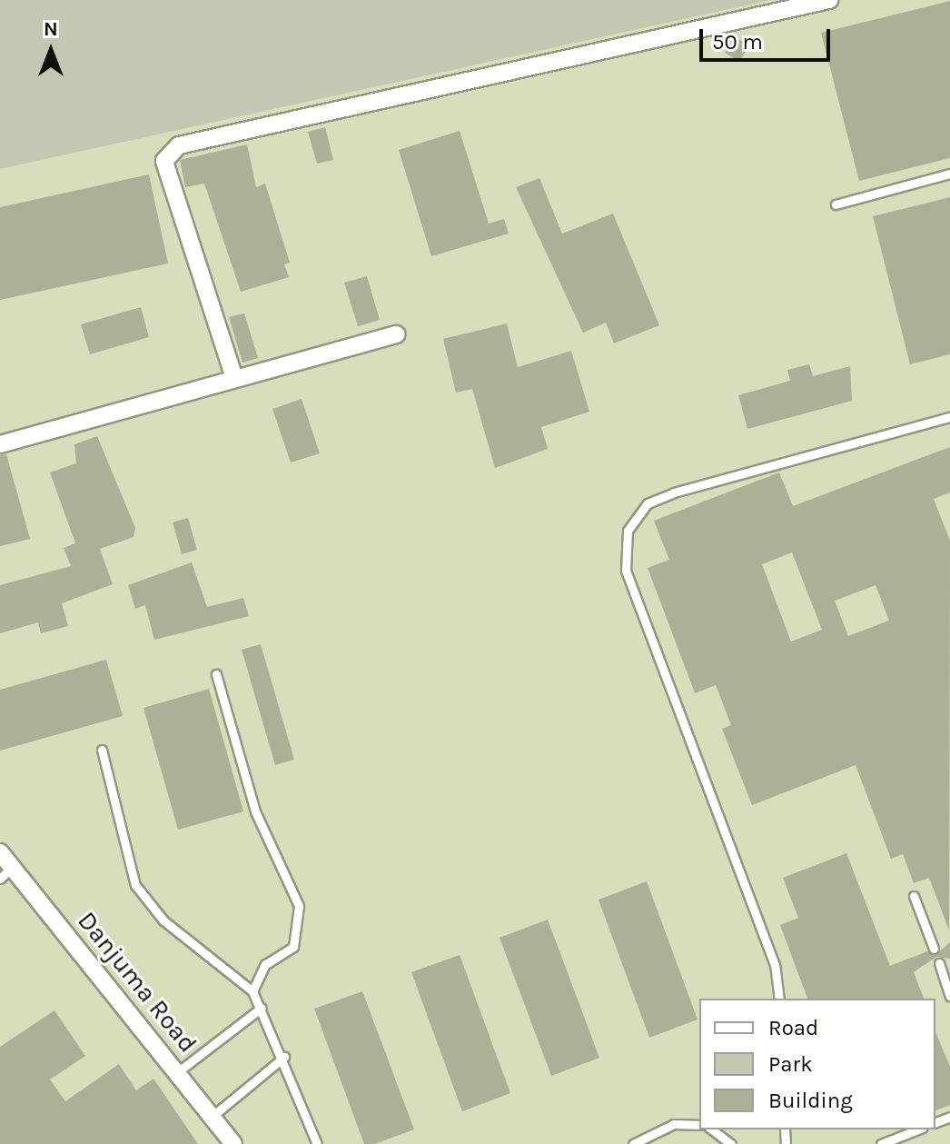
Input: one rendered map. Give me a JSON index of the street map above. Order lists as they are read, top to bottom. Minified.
{"streets":{"street":["Danjuma Road"]},"legend":["Road","Park","Building"],"scale_bar":"50 m","north":"top"}
